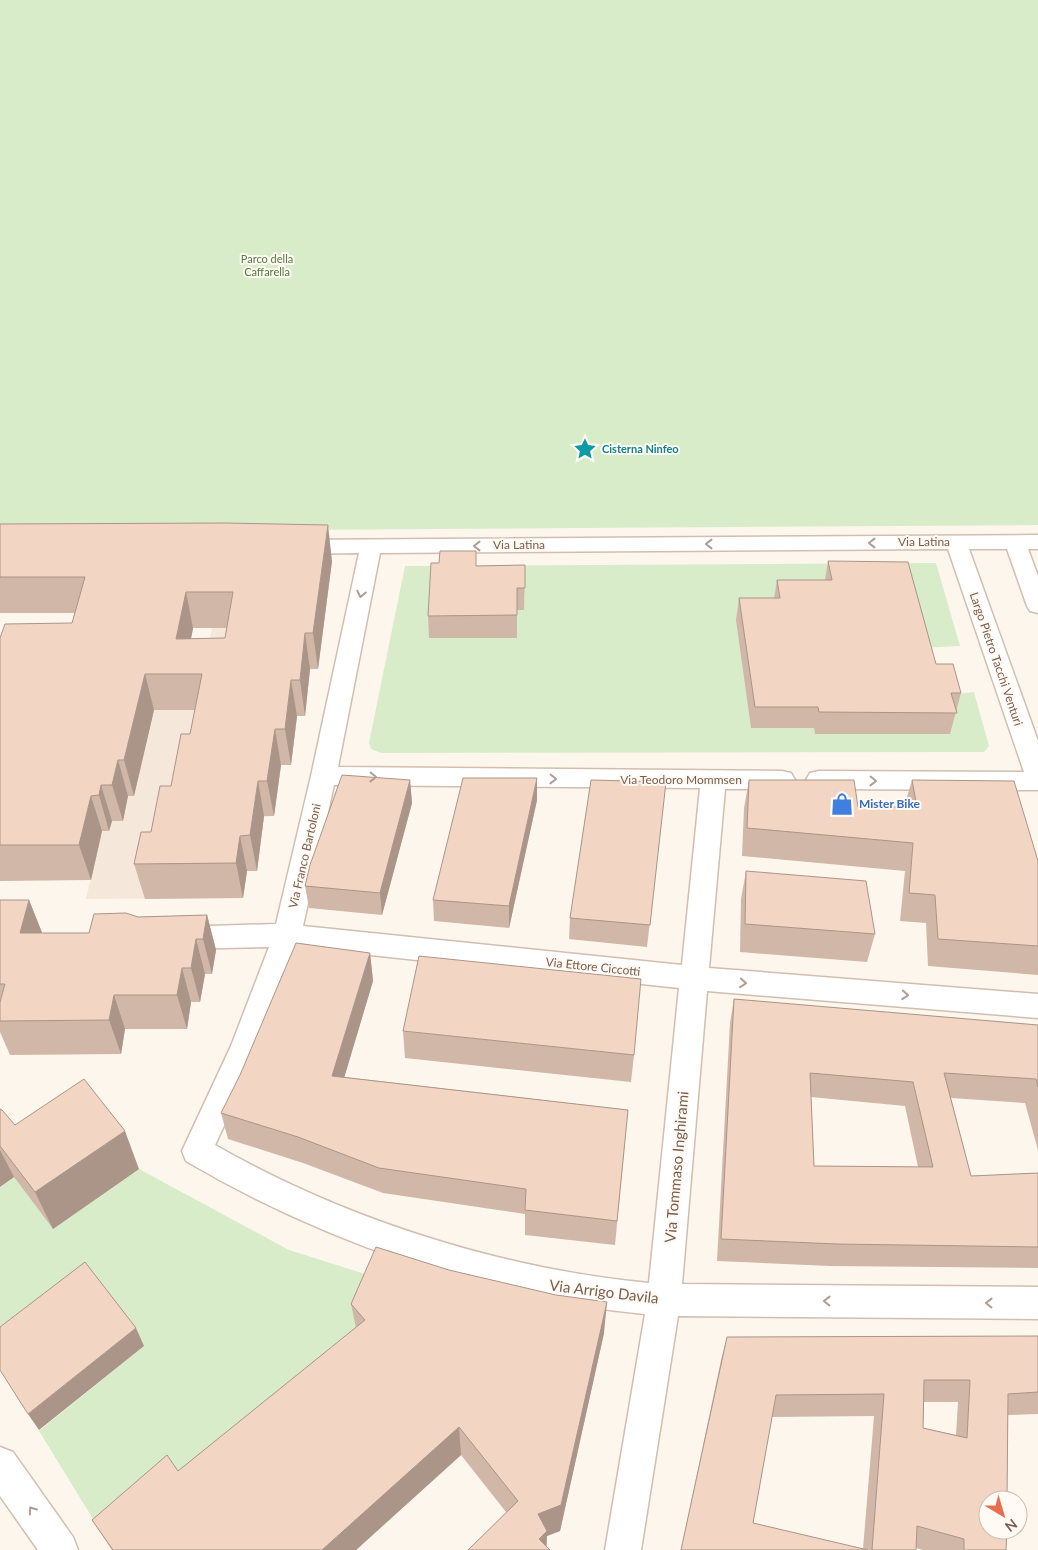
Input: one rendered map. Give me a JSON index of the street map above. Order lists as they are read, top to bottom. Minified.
{"streets":{"street":["Via Latina","Largo Pietro Tacchi Venturi","Via Teodoro Mommsen","Via Franco Bartoloni","Via Ettore Ciccotti","Via Tommaso Inghirami","Via Arrigo Davila"]},"crossings":[["Via Latina","Largo Pietro Tacchi Venturi"],["Via Latina","Via Franco Bartoloni"],["Via Teodoro Mommsen","Via Franco Bartoloni"],["Via Teodoro Mommsen","Via Tommaso Inghirami"],["Via Franco Bartoloni","Via Ettore Ciccotti"],["Via Franco Bartoloni","Via Arrigo Davila"],["Via Ettore Ciccotti","Via Tommaso Inghirami"],["Via Tommaso Inghirami","Via Arrigo Davila"]],"one_way":["Via Latina","Via Teodoro Mommsen","Via Franco Bartoloni","Via Ettore Ciccotti","Via Arrigo Davila"],"parks":["Parco della Caffarella"],"places":{"place":["Cisterna Ninfeo"],"shop":["Mister Bike"]},"north":"bottom right"}
